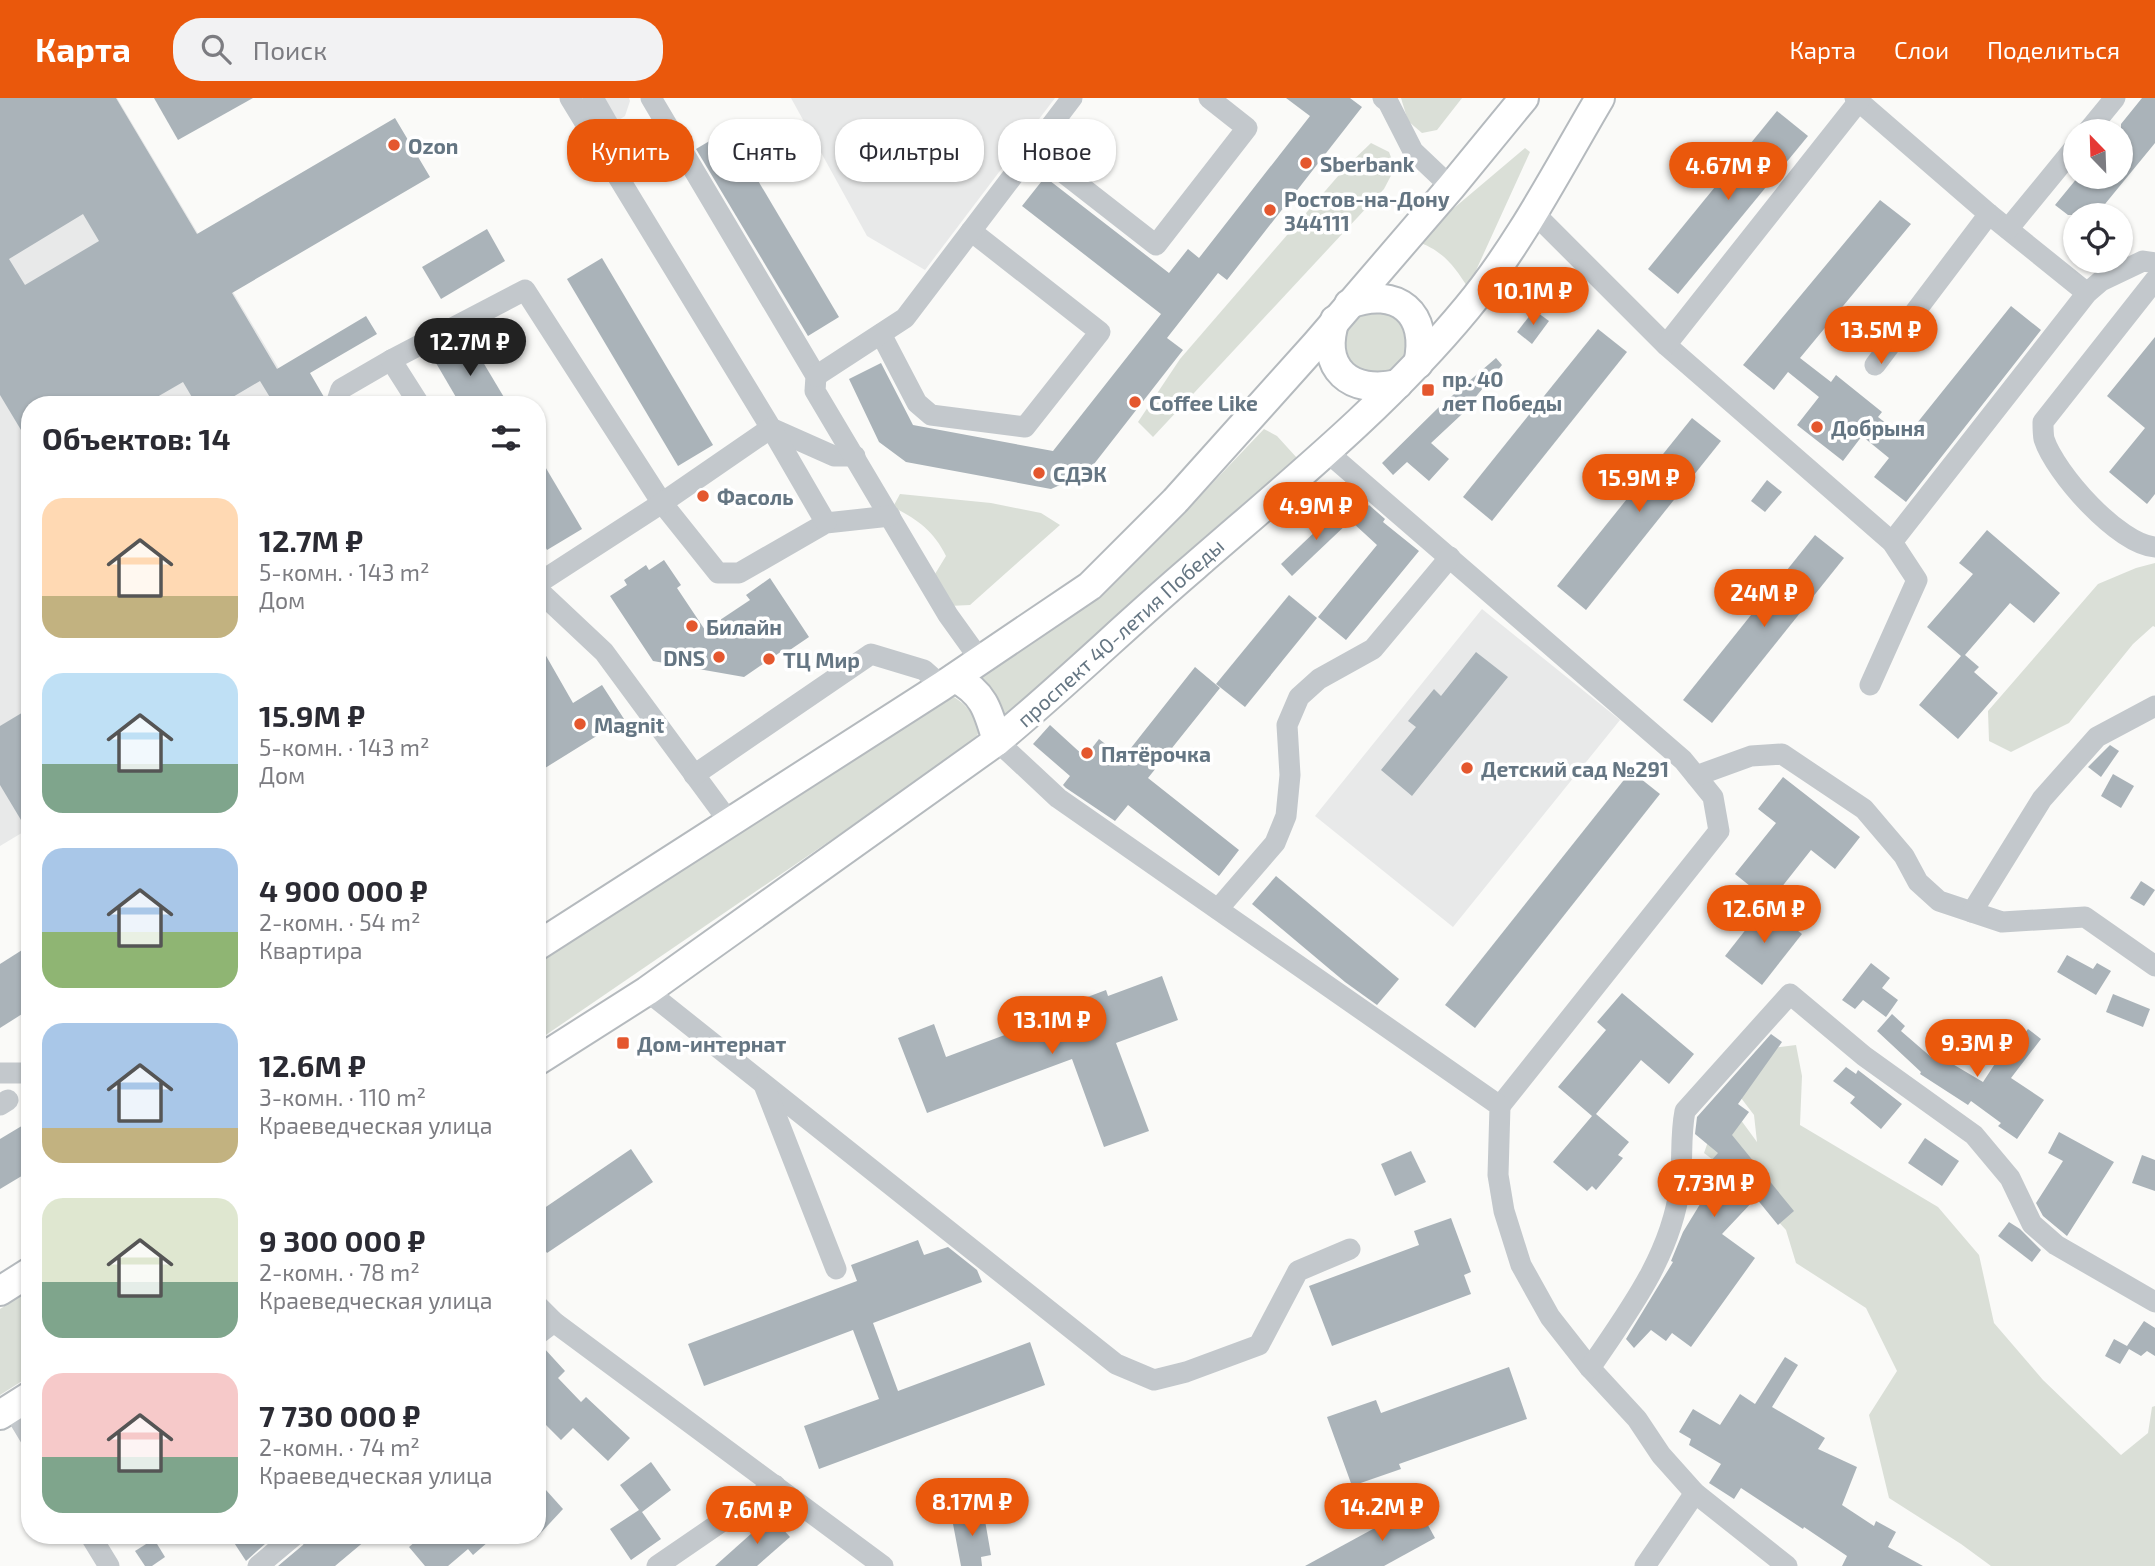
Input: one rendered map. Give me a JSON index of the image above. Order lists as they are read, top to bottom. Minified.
{"streets":{"main road":["проспект 40-летия Победы"]},"places":{"other":["Ozon","Sberbank","Ростов-на-Дону 344111","Coffee Like","Добрыня","СДЭК","Фасоль","Билайн","DNS","ТЦ Мир","Magnit","Пятёрочка","Детский сад №291"],"transit":["пр. 40 лет Победы","Дом-интернат"]},"north":"top left","page":{"header":"Карта","search":"Поиск","nav":["Карта","Слои","Поделиться"],"chip":["Купить","Снять","Фильтры","Новое"],"price":["4.67M ₽","10.1M ₽","13.5M ₽","12.7M ₽","15.9M ₽","4.9M ₽","24M ₽","12.6M ₽","13.1M ₽","9.3M ₽","7.73M ₽","8.17M ₽","14.2M ₽","7.6M ₽"],"heading":"Объектов: 14","list":[{"name":"12.7M ₽","note":"5-комн. · 143 m² · Дом"},{"name":"15.9M ₽","note":"5-комн. · 143 m² · Дом"},{"name":"4 900 000 ₽","note":"2-комн. · 54 m² · Квартира"},{"name":"12.6M ₽","note":"3-комн. · 110 m² · Краеведческая улица"},{"name":"9 300 000 ₽","note":"2-комн. · 78 m² · Краеведческая улица"},{"name":"7 730 000 ₽","note":"2-комн. · 74 m² · Краеведческая улица"}]}}
